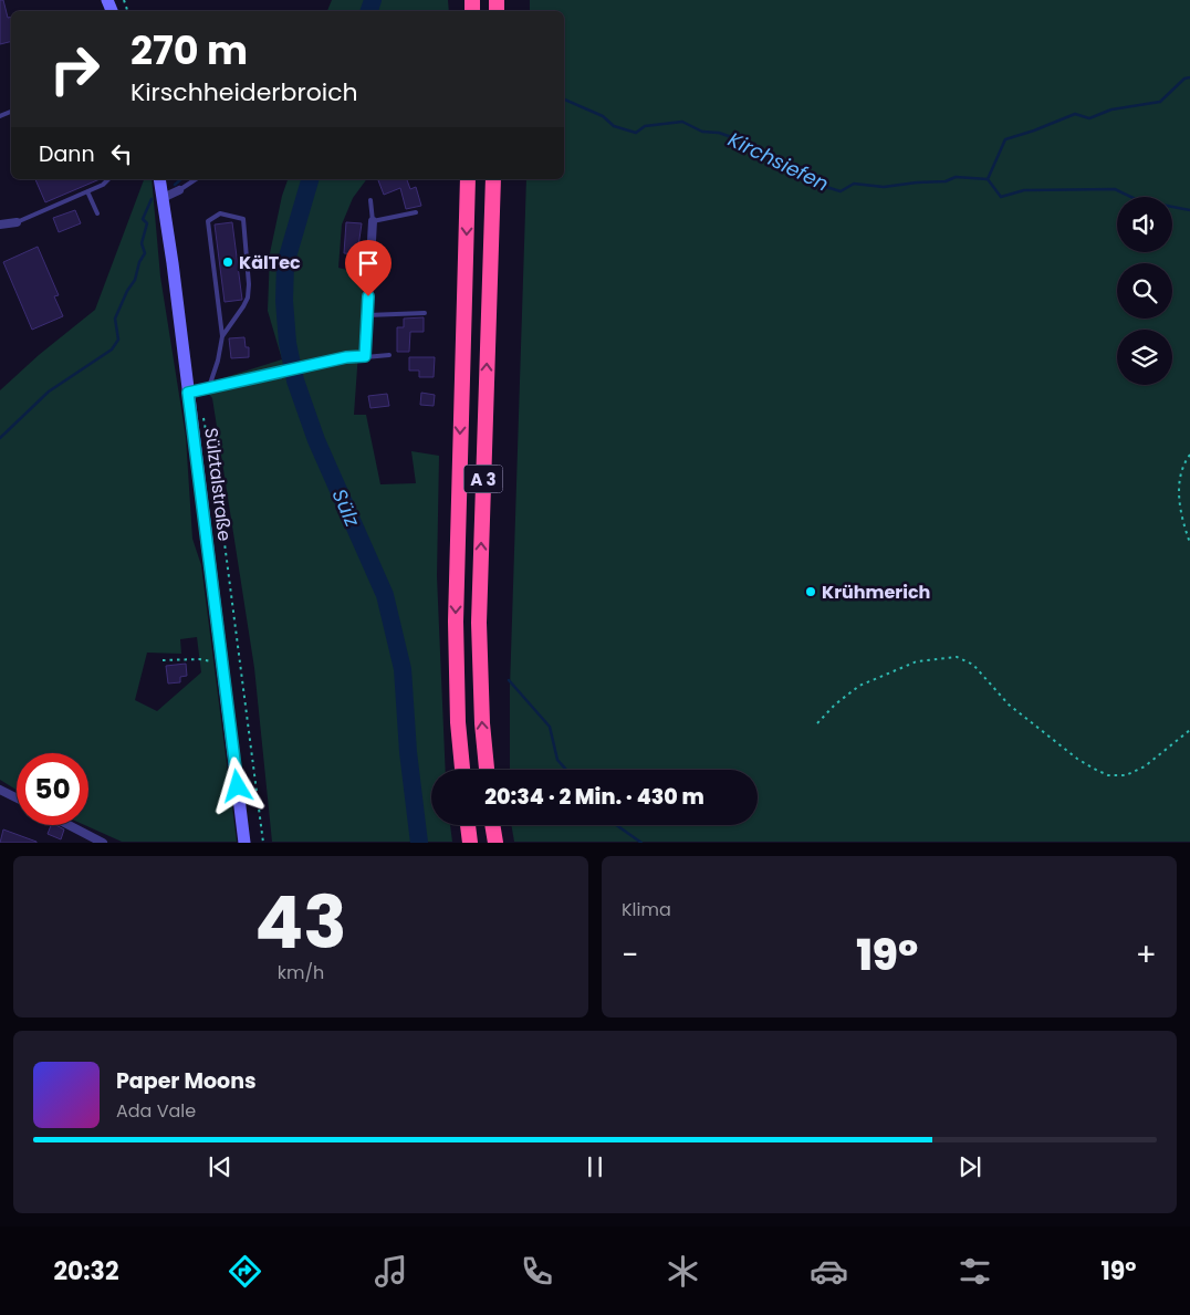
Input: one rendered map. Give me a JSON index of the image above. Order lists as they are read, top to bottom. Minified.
{"streets":{"highway":["A 3"],"main road":["Sülztalstraße"]},"water":["Kirchsiefen","Sülz"],"places":["KälTec","Krühmerich"],"page":{"turn":["270 m","Kirschheiderbroich"],"then":"Dann","limit":"50","trip":"20:34 · 2 Min. · 430 m","tile":[["43","km/h"],"Klima"],"heat":["−","19°","+"],"song":["Paper Moons","Ada Vale"],"tabs":["20:32","19°"]}}
